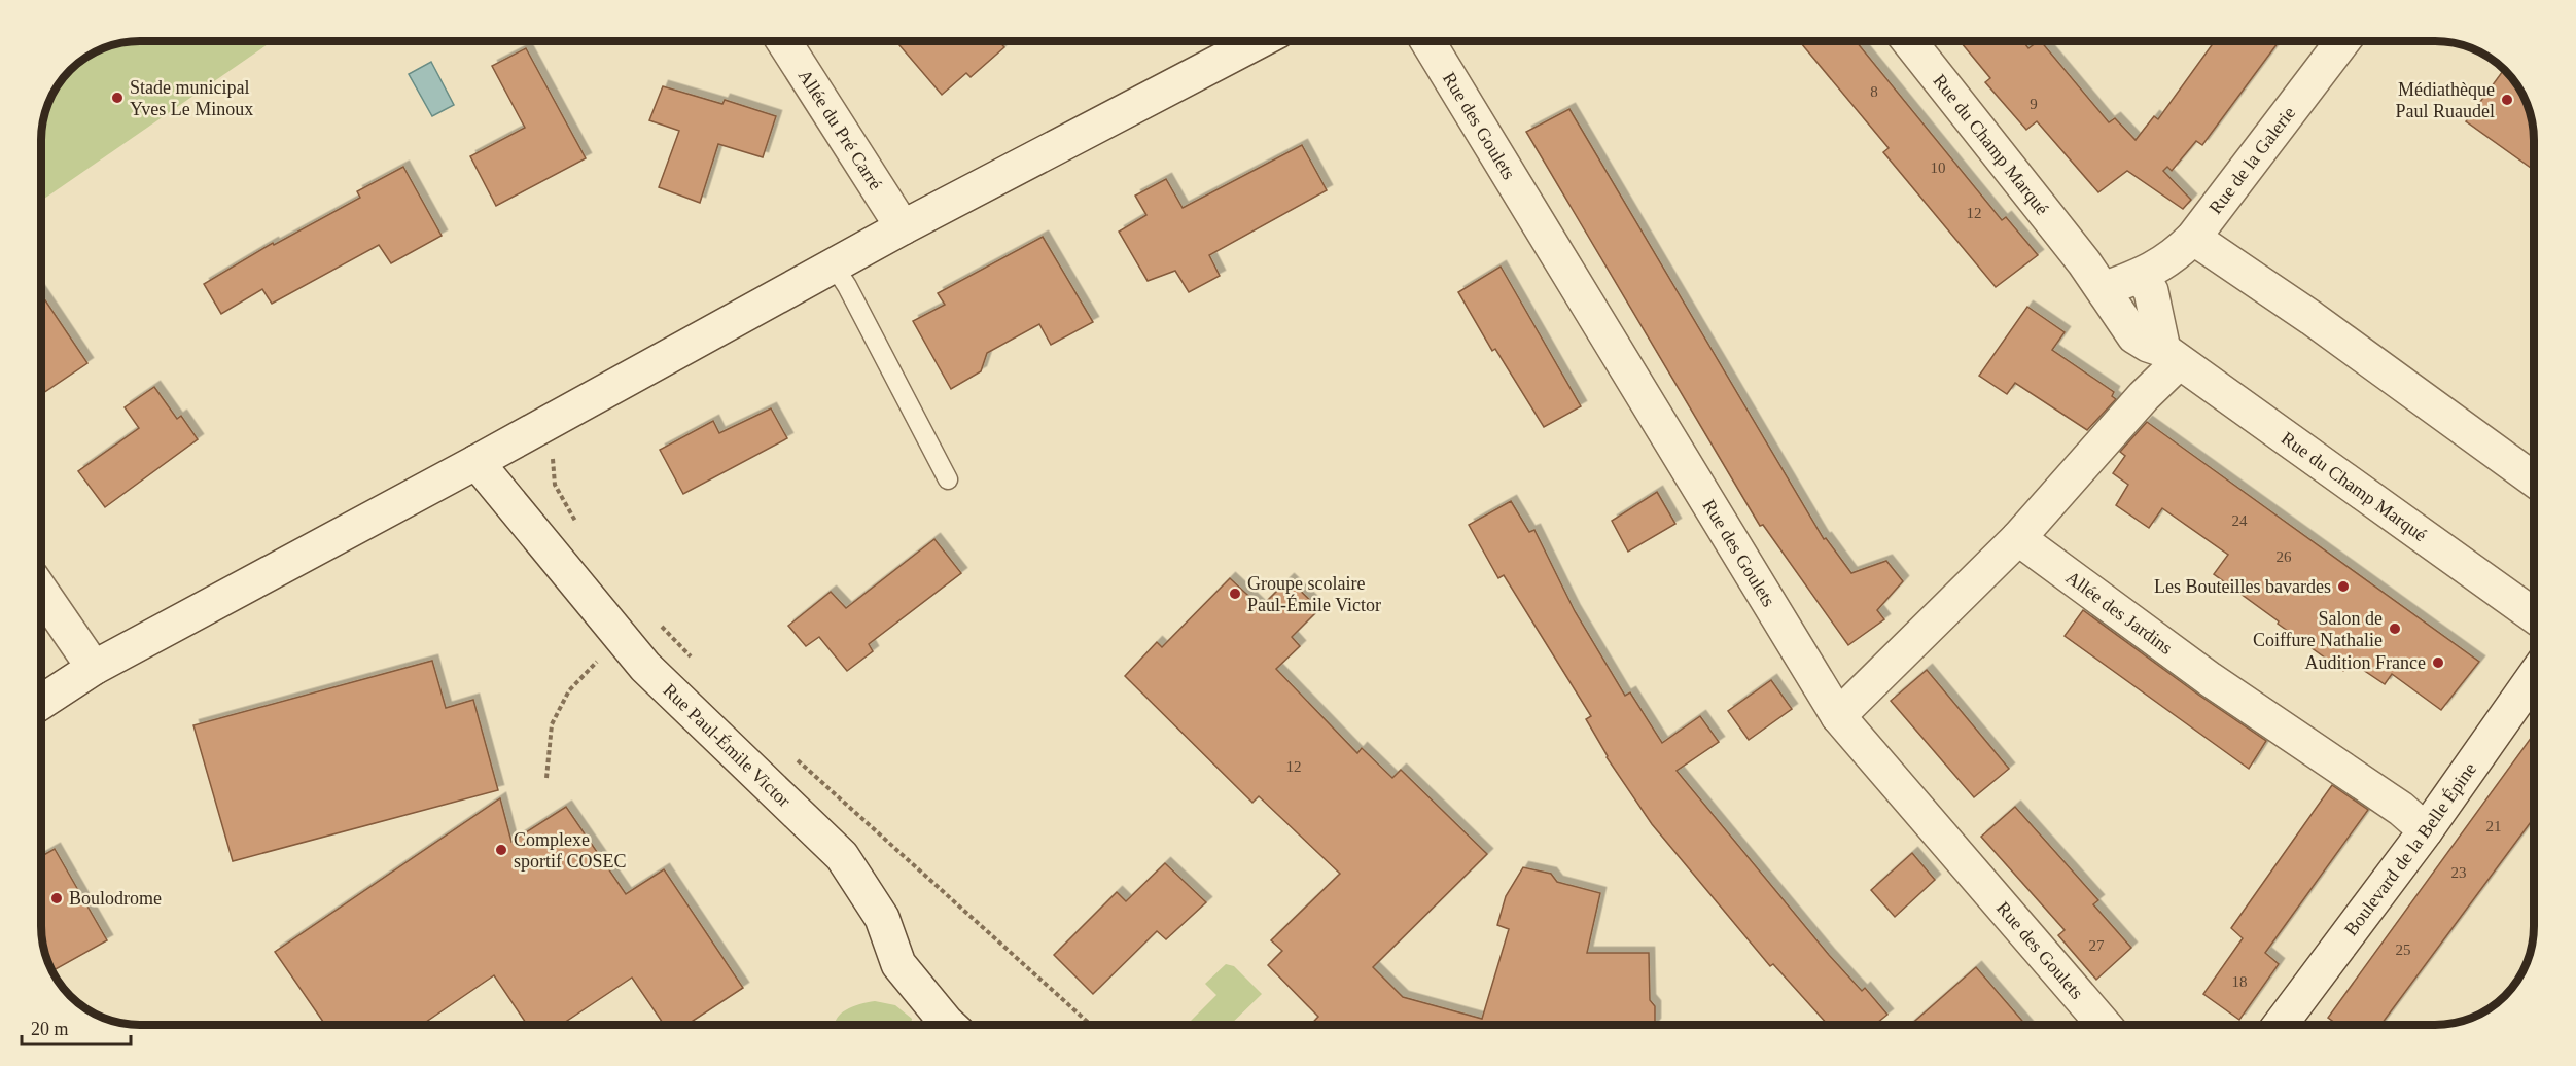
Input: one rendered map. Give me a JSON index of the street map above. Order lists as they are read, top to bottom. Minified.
{"streets":{"street":["Rue des Goulets","Allée du Pré Carré","Rue du Champ Marqué","Rue de la Galerie","Allée des Jardins","Rue Paul-Émile Victor","Boulevard de la Belle Épine"]},"crossings":[["Allée des Jardins","Boulevard de la Belle Épine"]],"places":["Stade municipal Yves Le Minoux","Médiathèque Paul Ruaudel","Les Bouteilles bavardes","Groupe scolaire Paul-Émile Victor","Salon de Coiffure Nathalie","Audition France","Complexe sportif COSEC","Boulodrome"],"house_numbers":["8","9","10","12","24","26","12","21","23","27","25","18"],"scale_bar":"20 m"}
